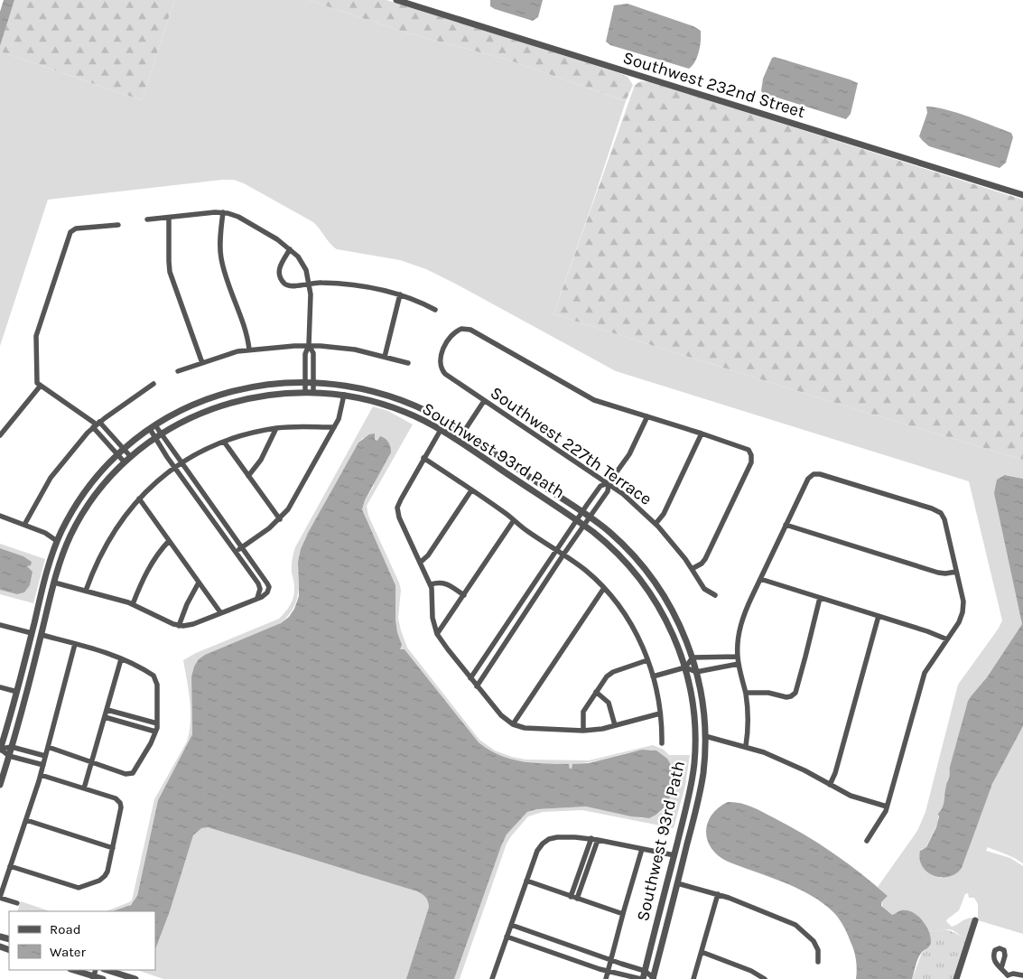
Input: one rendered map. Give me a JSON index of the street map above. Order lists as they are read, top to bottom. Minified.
{"streets":{"street":["Southwest 232nd Street","Southwest 227th Terrace","Southwest 93rd Path"]},"legend":["Road","Water"]}
